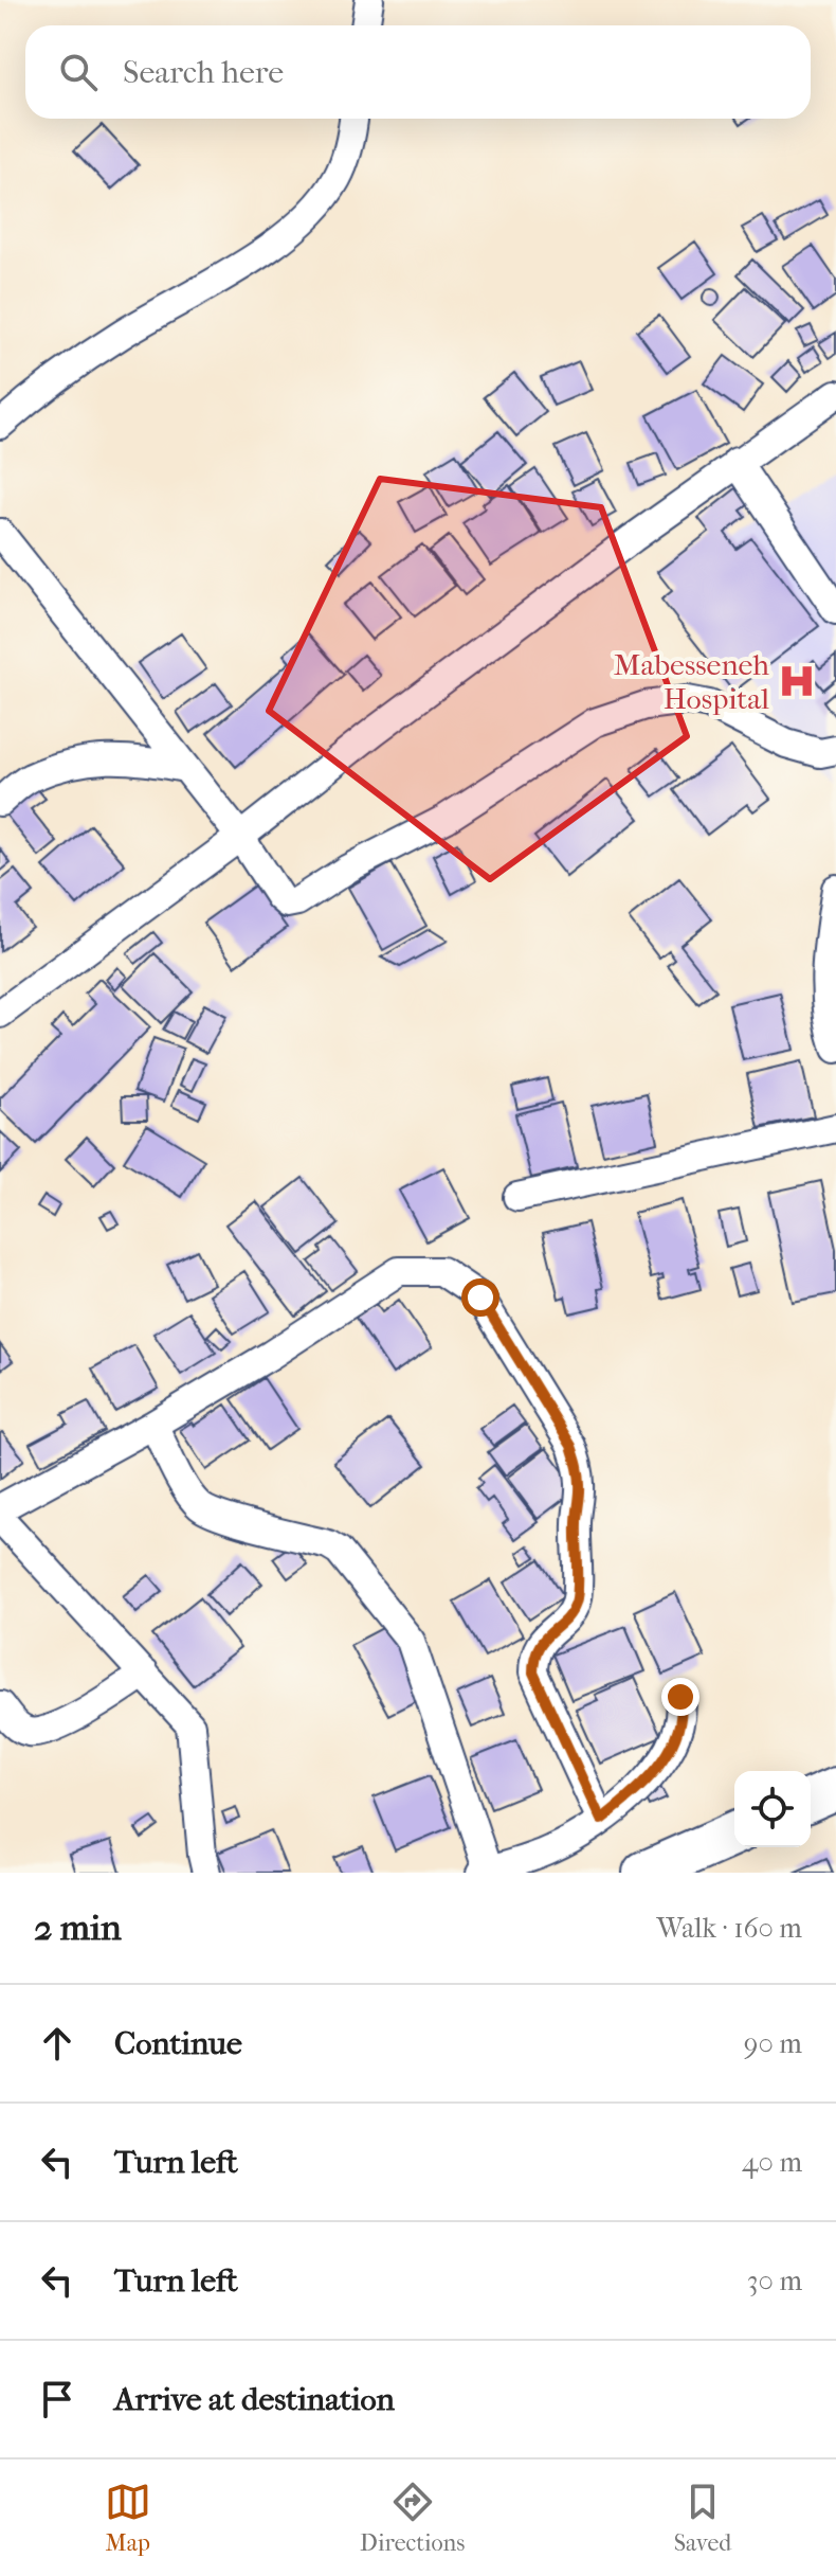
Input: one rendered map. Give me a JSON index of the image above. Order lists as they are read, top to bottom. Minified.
{"places":{"hospital":["Mabesseneh Hospital"]},"page":{"search":"Search here","heading":["2 min","Walk · 160 m"],"list":[["Continue","90 m"],["Turn left","40 m"],["Turn left","30 m"],"Arrive at destination"],"nav":["Map","Directions","Saved"]}}
